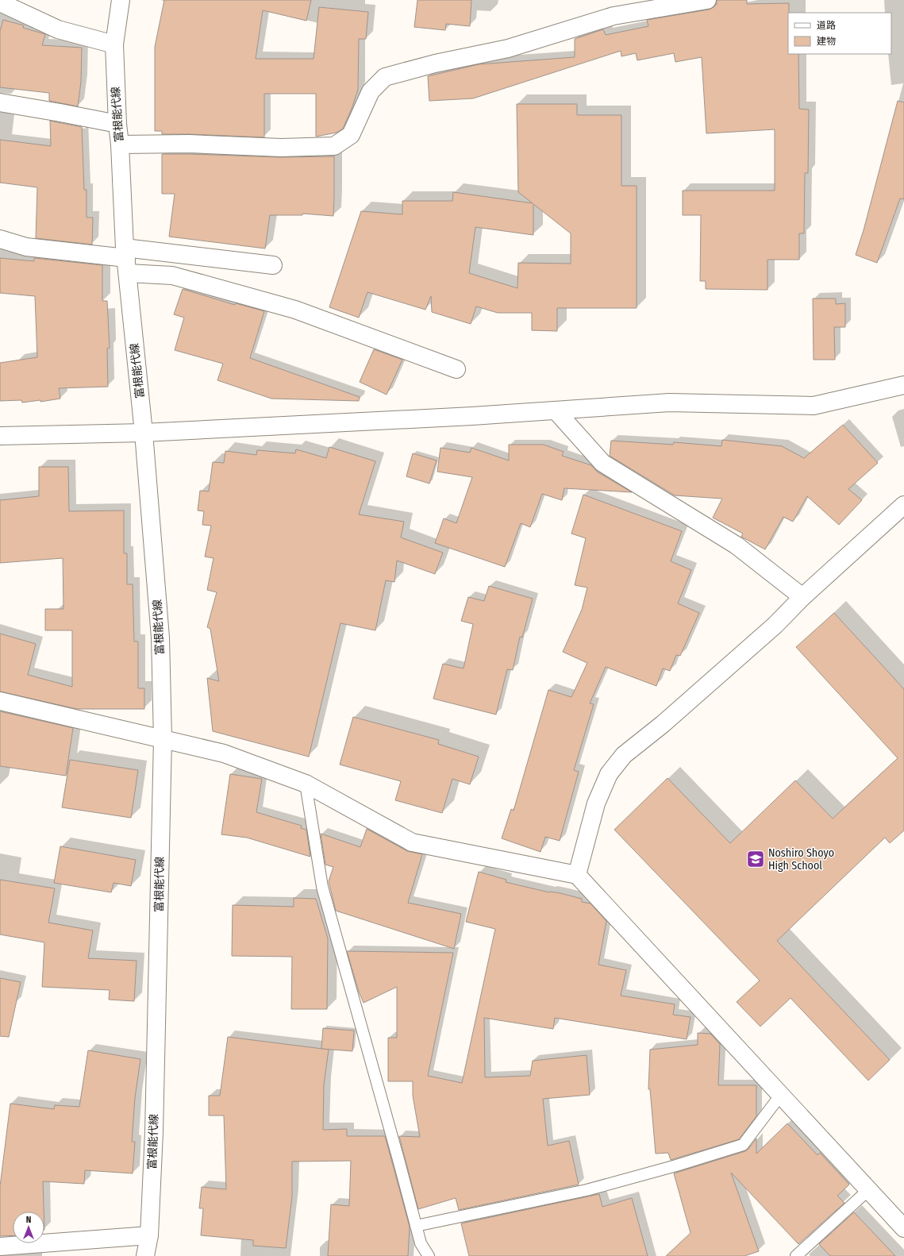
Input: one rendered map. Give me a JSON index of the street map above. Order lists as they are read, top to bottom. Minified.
{"streets":{"street":["富根能代線"]},"places":{"school or university":["Noshiro Shoyo High School"]},"legend":["道路","建物"],"north":"top"}
